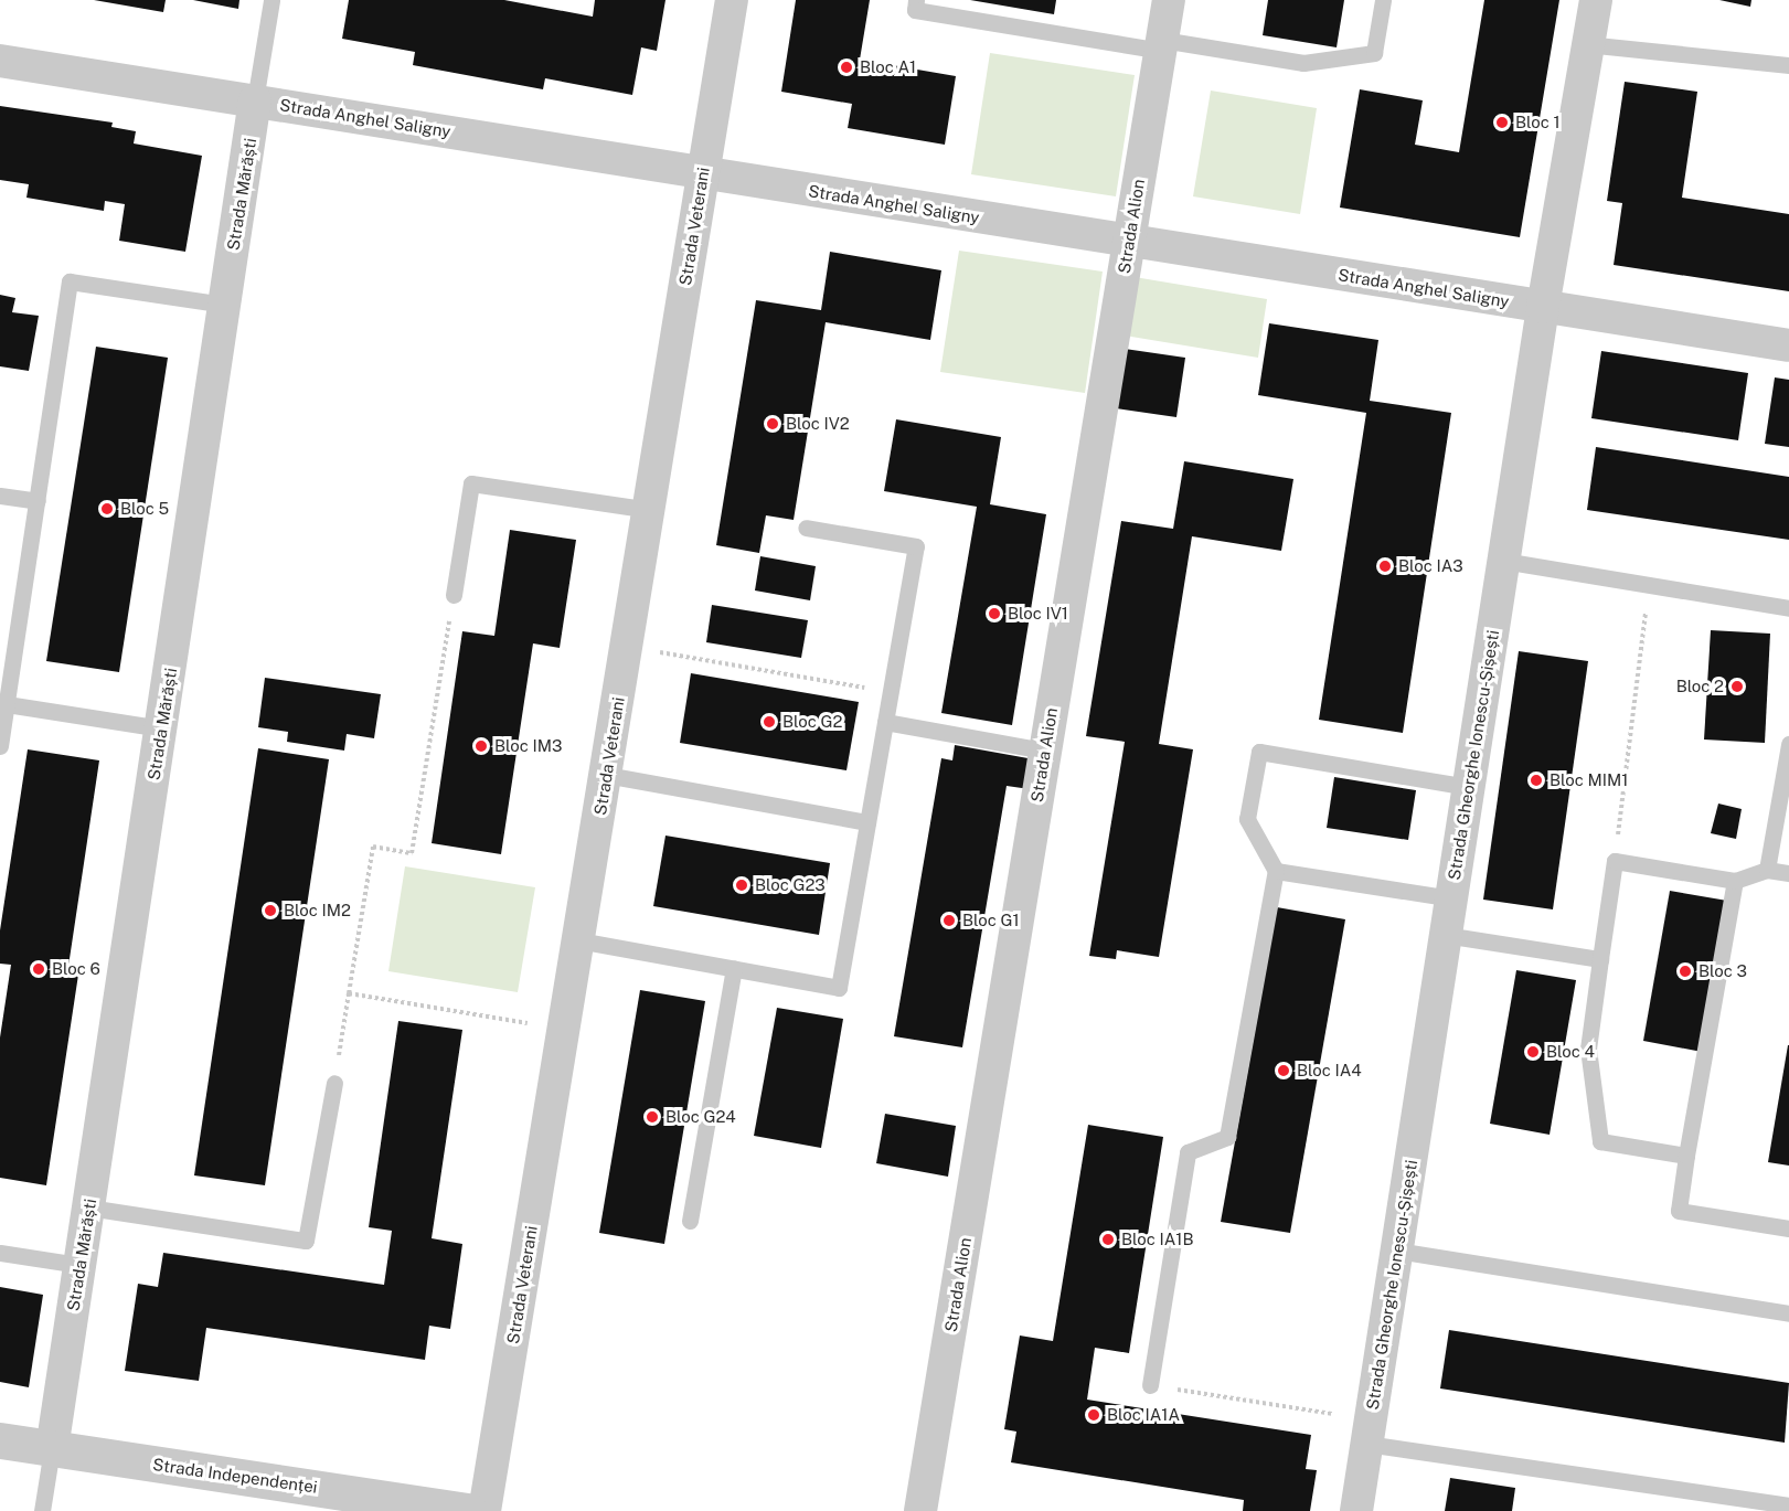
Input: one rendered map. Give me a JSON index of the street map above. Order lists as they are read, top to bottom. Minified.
{"streets":{"street":["Strada Anghel Saligny","Strada Mărăști","Strada Veterani","Strada Alion","Strada Gheorghe Ionescu-Șișești","Strada Independenței"]},"crossings":[["Strada Anghel Saligny","Strada Mărăști"],["Strada Anghel Saligny","Strada Veterani"],["Strada Anghel Saligny","Strada Alion"],["Strada Anghel Saligny","Strada Gheorghe Ionescu-Șișești"],["Strada Mărăști","Strada Independenței"]],"places":["Bloc A1","Bloc 1","Bloc IV2","Bloc 5","Bloc IA3","Bloc IV1","Bloc 2","Bloc G2","Bloc IM3","Bloc MIM1","Bloc G23","Bloc IM2","Bloc G1","Bloc 6","Bloc 3","Bloc 4","Bloc IA4","Bloc G24","Bloc IA1B","Bloc IA1A"]}
